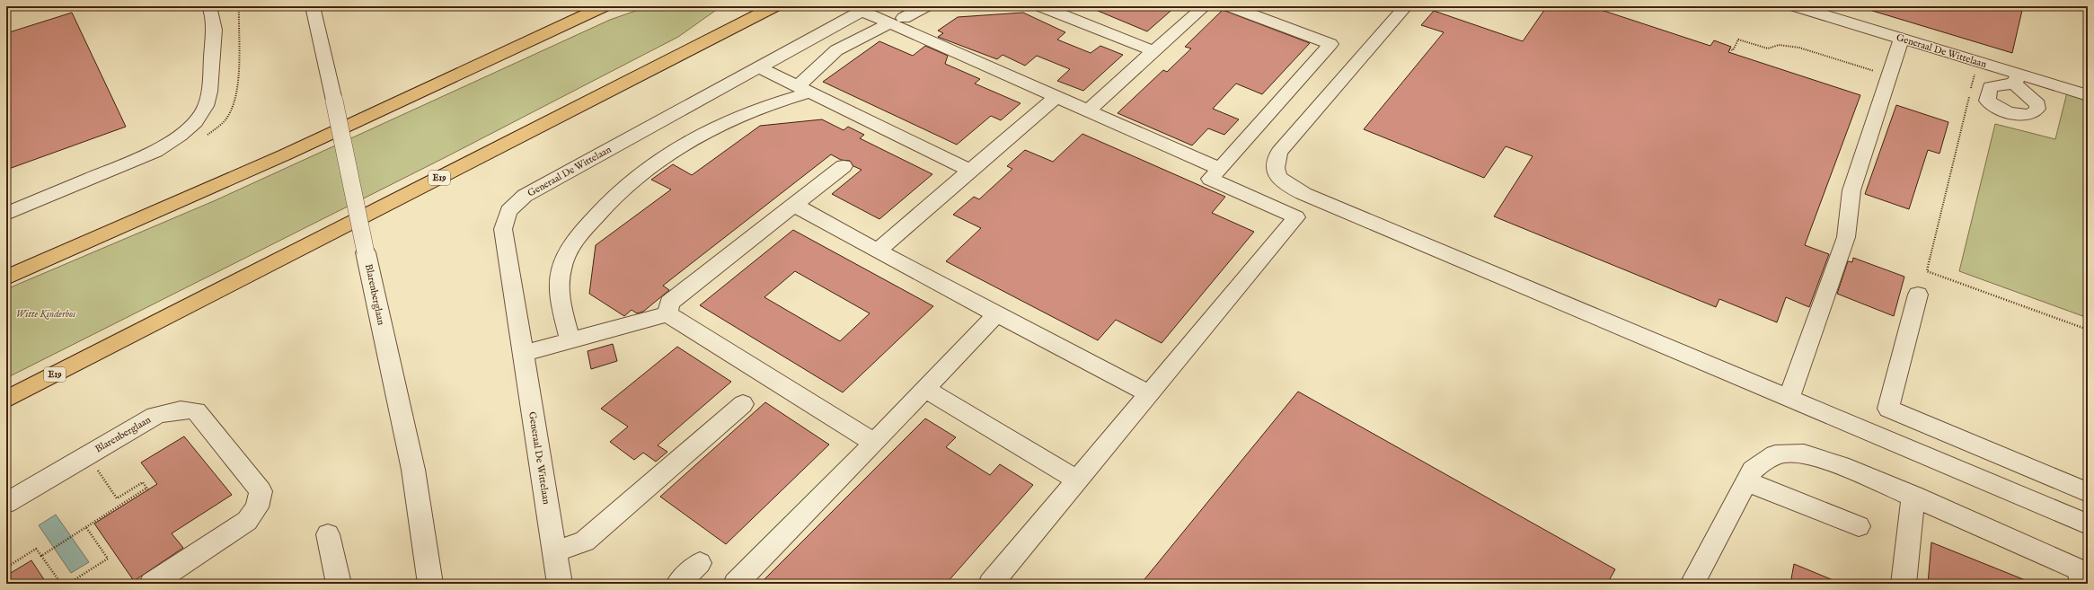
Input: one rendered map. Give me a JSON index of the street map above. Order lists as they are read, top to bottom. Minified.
{"streets":{"highway":["E19"],"street":["Generaal De Wittelaan","Blarenberglaan"]},"parks":["Witte Kinderbos"]}
